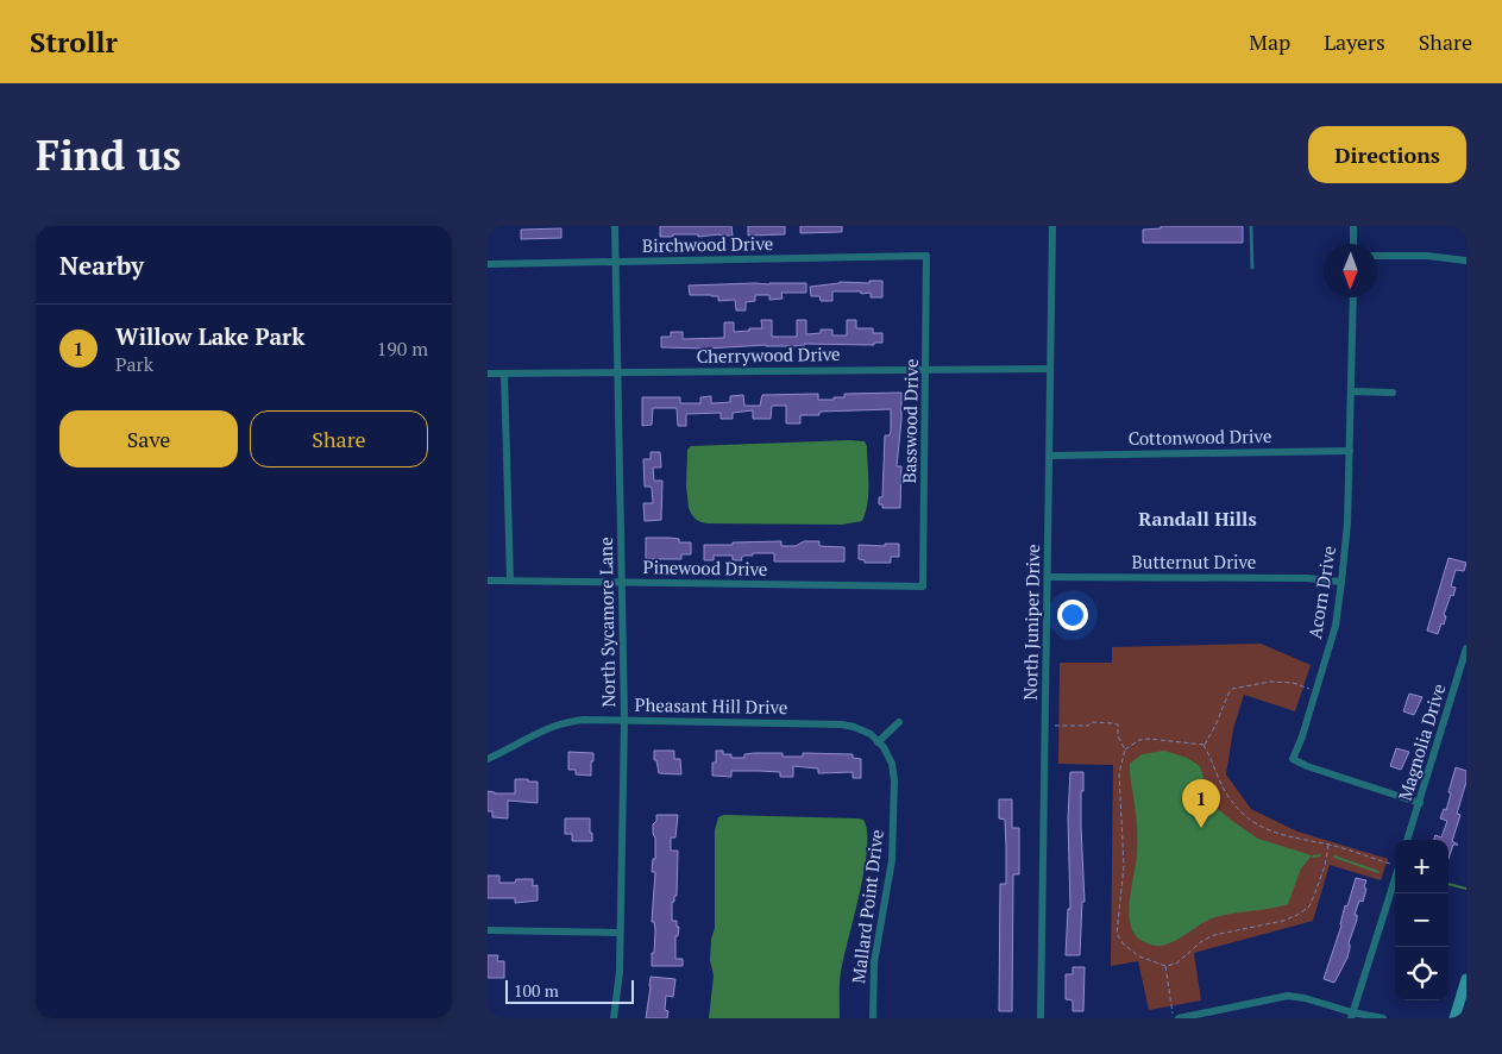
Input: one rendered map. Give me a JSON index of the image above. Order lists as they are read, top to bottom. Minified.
{"streets":{"street":["Birchwood Drive","Cherrywood Drive","Basswood Drive","Cottonwood Drive","Butternut Drive","Pinewood Drive","Acorn Drive","North Sycamore Lane","North Juniper Drive","Pheasant Hill Drive","Magnolia Drive","Mallard Point Drive"]},"crossings":[["Birchwood Drive","Basswood Drive"],["Birchwood Drive","North Sycamore Lane"],["Cherrywood Drive","Basswood Drive"],["Cherrywood Drive","North Sycamore Lane"],["Cherrywood Drive","North Juniper Drive"],["Basswood Drive","Pinewood Drive"],["Cottonwood Drive","Acorn Drive"],["Cottonwood Drive","North Juniper Drive"],["Butternut Drive","Acorn Drive"],["Butternut Drive","North Juniper Drive"],["Pinewood Drive","North Sycamore Lane"],["Acorn Drive","Magnolia Drive"],["North Sycamore Lane","Pheasant Hill Drive"],["Pheasant Hill Drive","Mallard Point Drive"]],"districts":["Randall Hills"],"scale_bar":"100 m","north":"bottom","page":{"header":"Strollr","nav":["Map","Layers","Share"],"buttons":["Directions",["Save","Share"]],"title":"Find us","heading":"Nearby","list":[{"mark":"1","name":"Willow Lake Park","note":"Park","value":"190 m"}],"pins":"1","map_buttons":["+","−"],"scale":"100 m"}}
